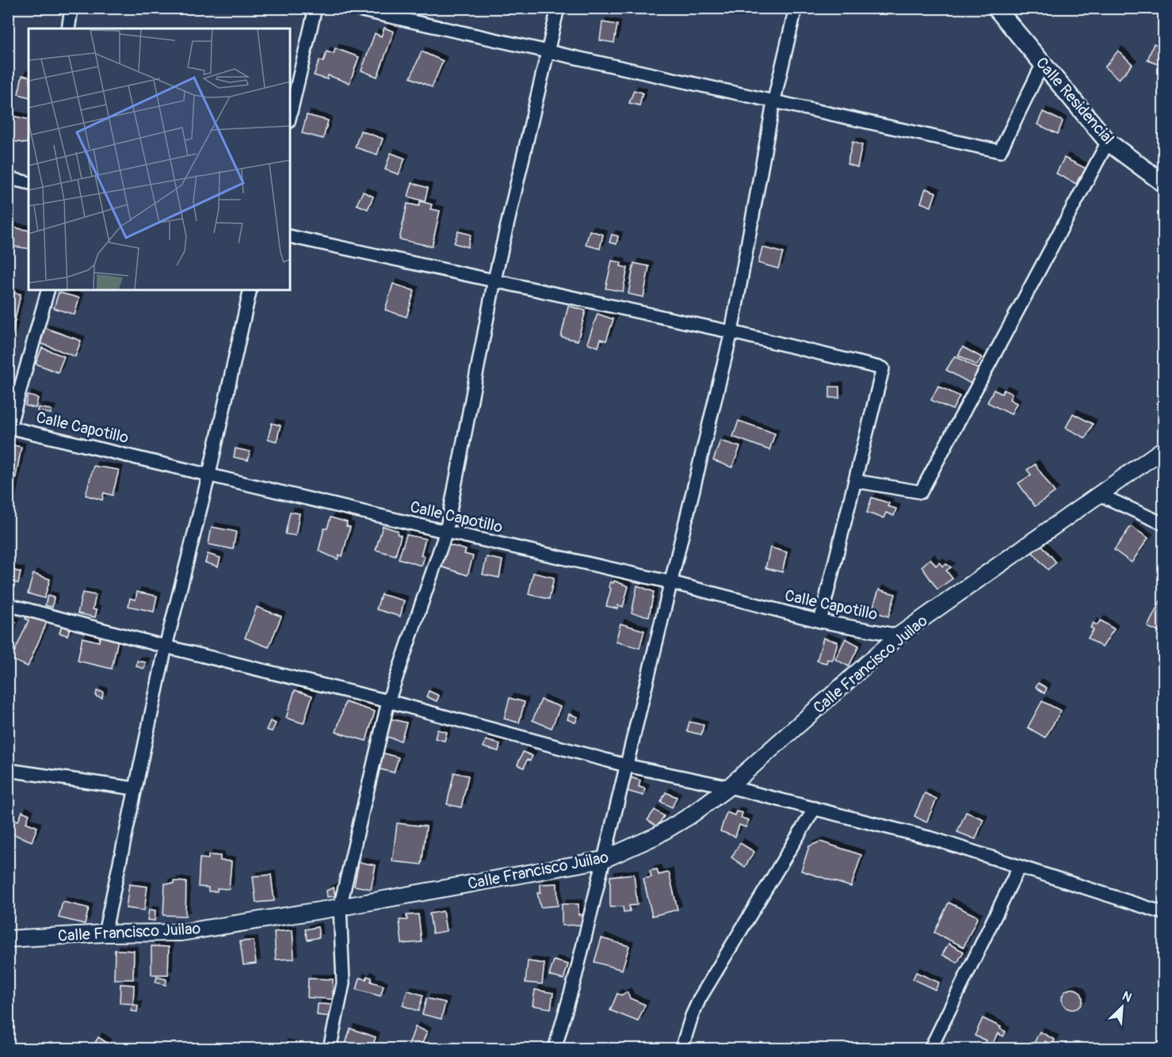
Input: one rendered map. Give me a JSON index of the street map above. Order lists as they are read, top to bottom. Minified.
{"streets":{"main road":["Calle Residencial"],"street":["Calle Capotillo","Calle Francisco Juilao"]},"crossings":[["Calle Capotillo","Calle Francisco Juilao"]],"north":"top right"}
